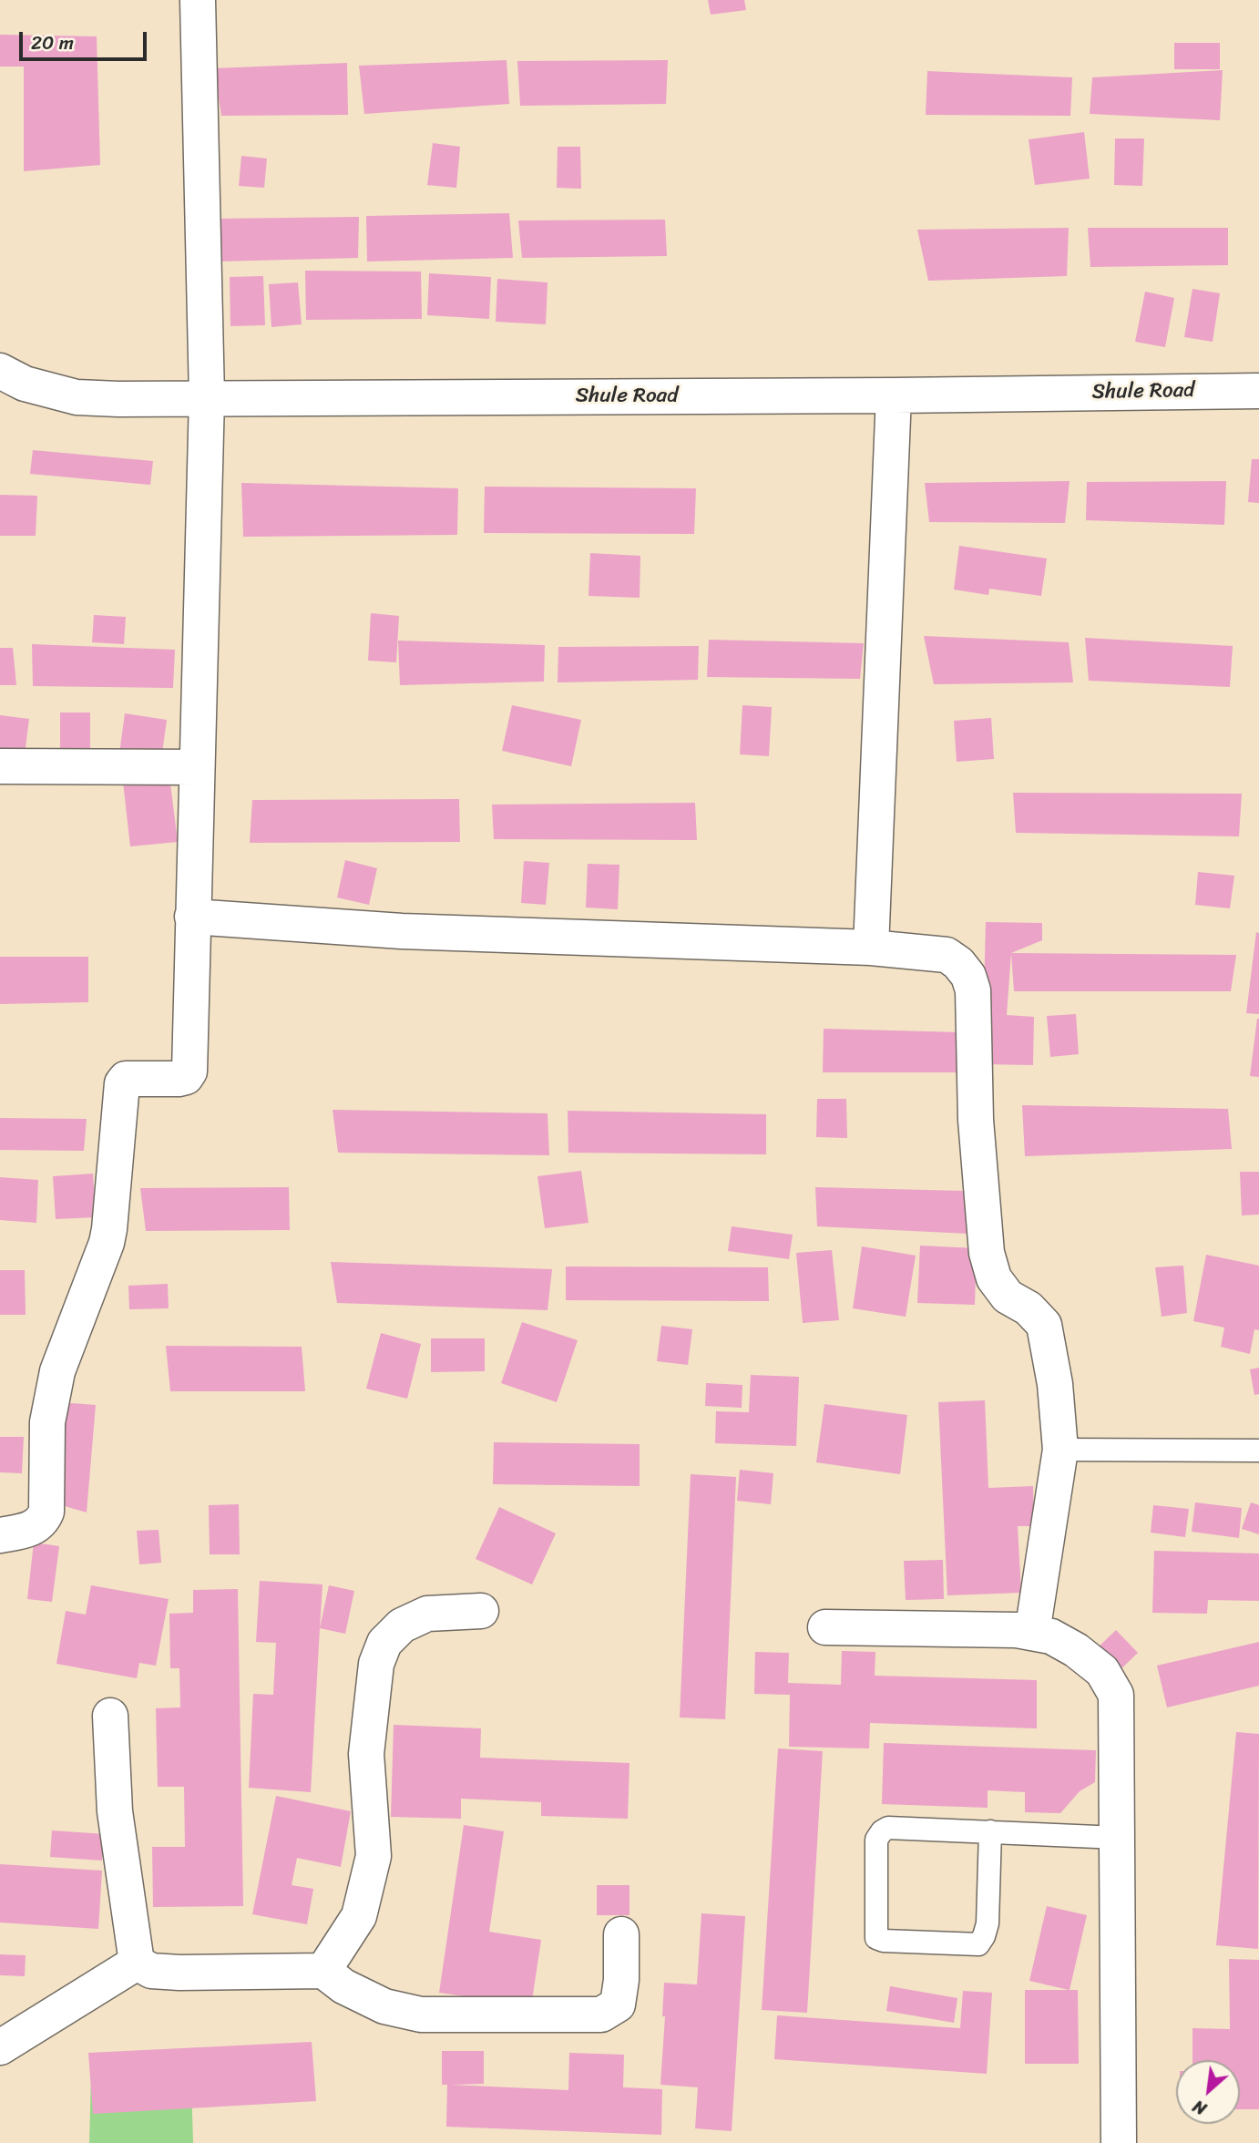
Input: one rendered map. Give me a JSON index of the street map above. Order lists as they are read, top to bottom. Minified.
{"streets":{"street":["Shule Road"]},"scale_bar":"20 m","north":"bottom left"}
